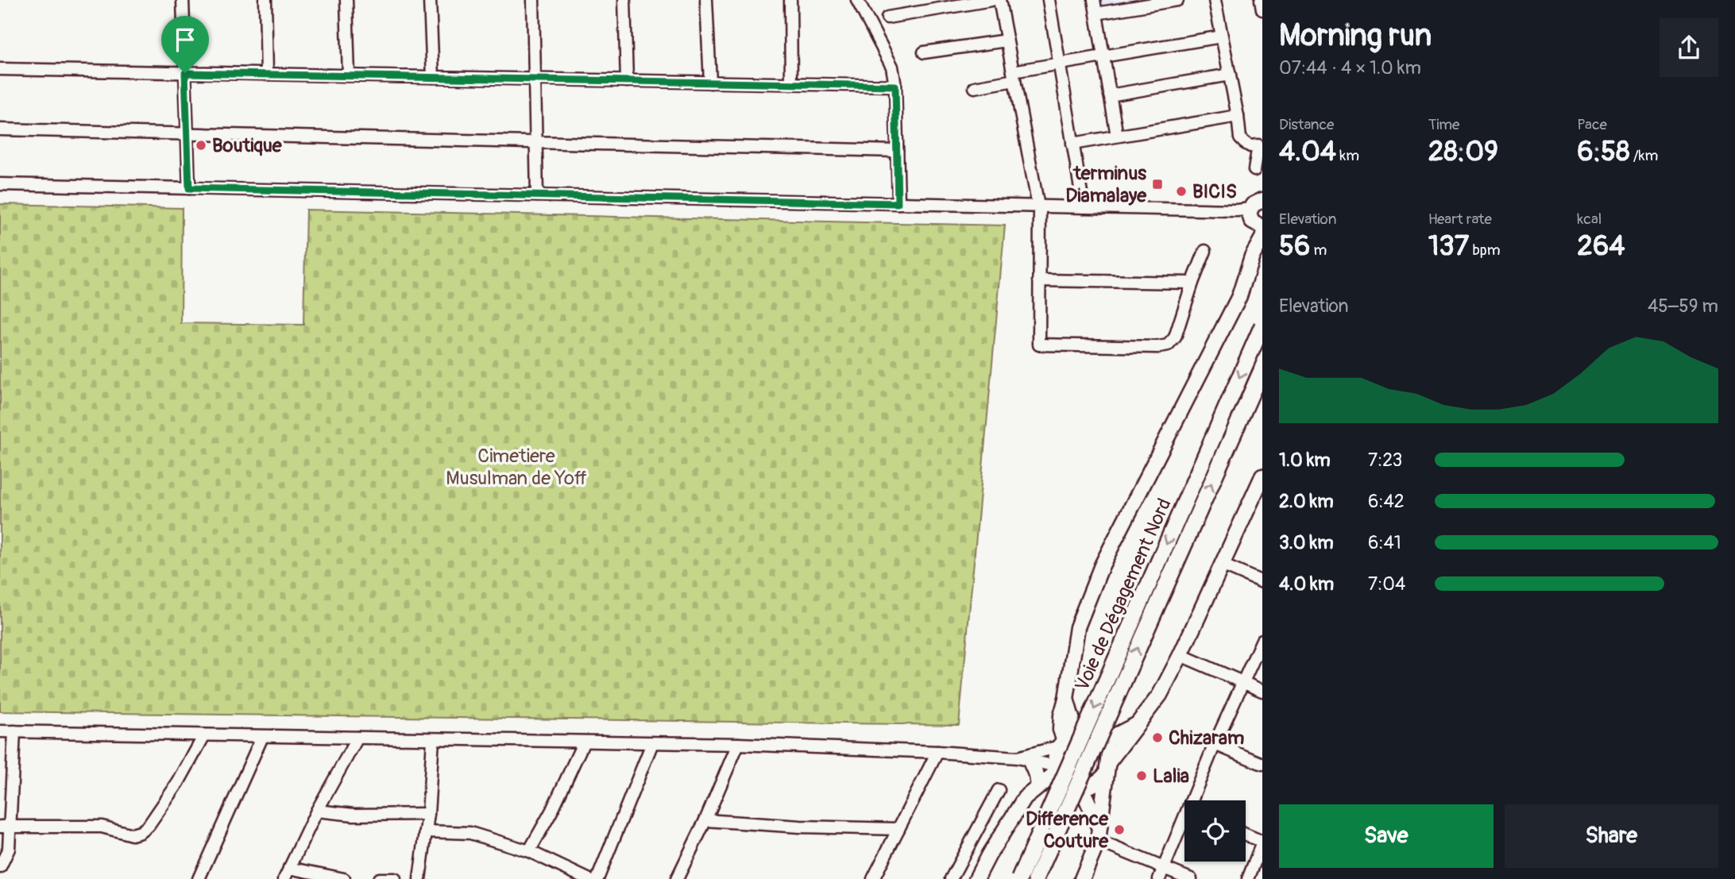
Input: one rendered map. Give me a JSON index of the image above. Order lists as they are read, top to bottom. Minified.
{"streets":{"highway":["Voie de Dégagement Nord"]},"parks":["Cimetiere Musulman de Yoff"],"places":{"other":["Boutique","BICIS","Chizaram","Lalia","Difference Couture"],"transit":["terminus Diamalaye"]},"page":{"heading":["Morning run","07:44 · 4 × 1.0 km"],"stats":[["Distance","4.04 km"],["Time","28:09"],["Pace","6:58 /km"],["Elevation","56 m"],["Heart rate","137 bpm"],["kcal","264"]],"chart":["Elevation","45–59 m"],"list":[{"name":"1.0 km","note":"7:23"},{"name":"2.0 km","note":"6:42"},{"name":"3.0 km","note":"6:41"},{"name":"4.0 km","note":"7:04"}],"buttons":["Save","Share"]}}
